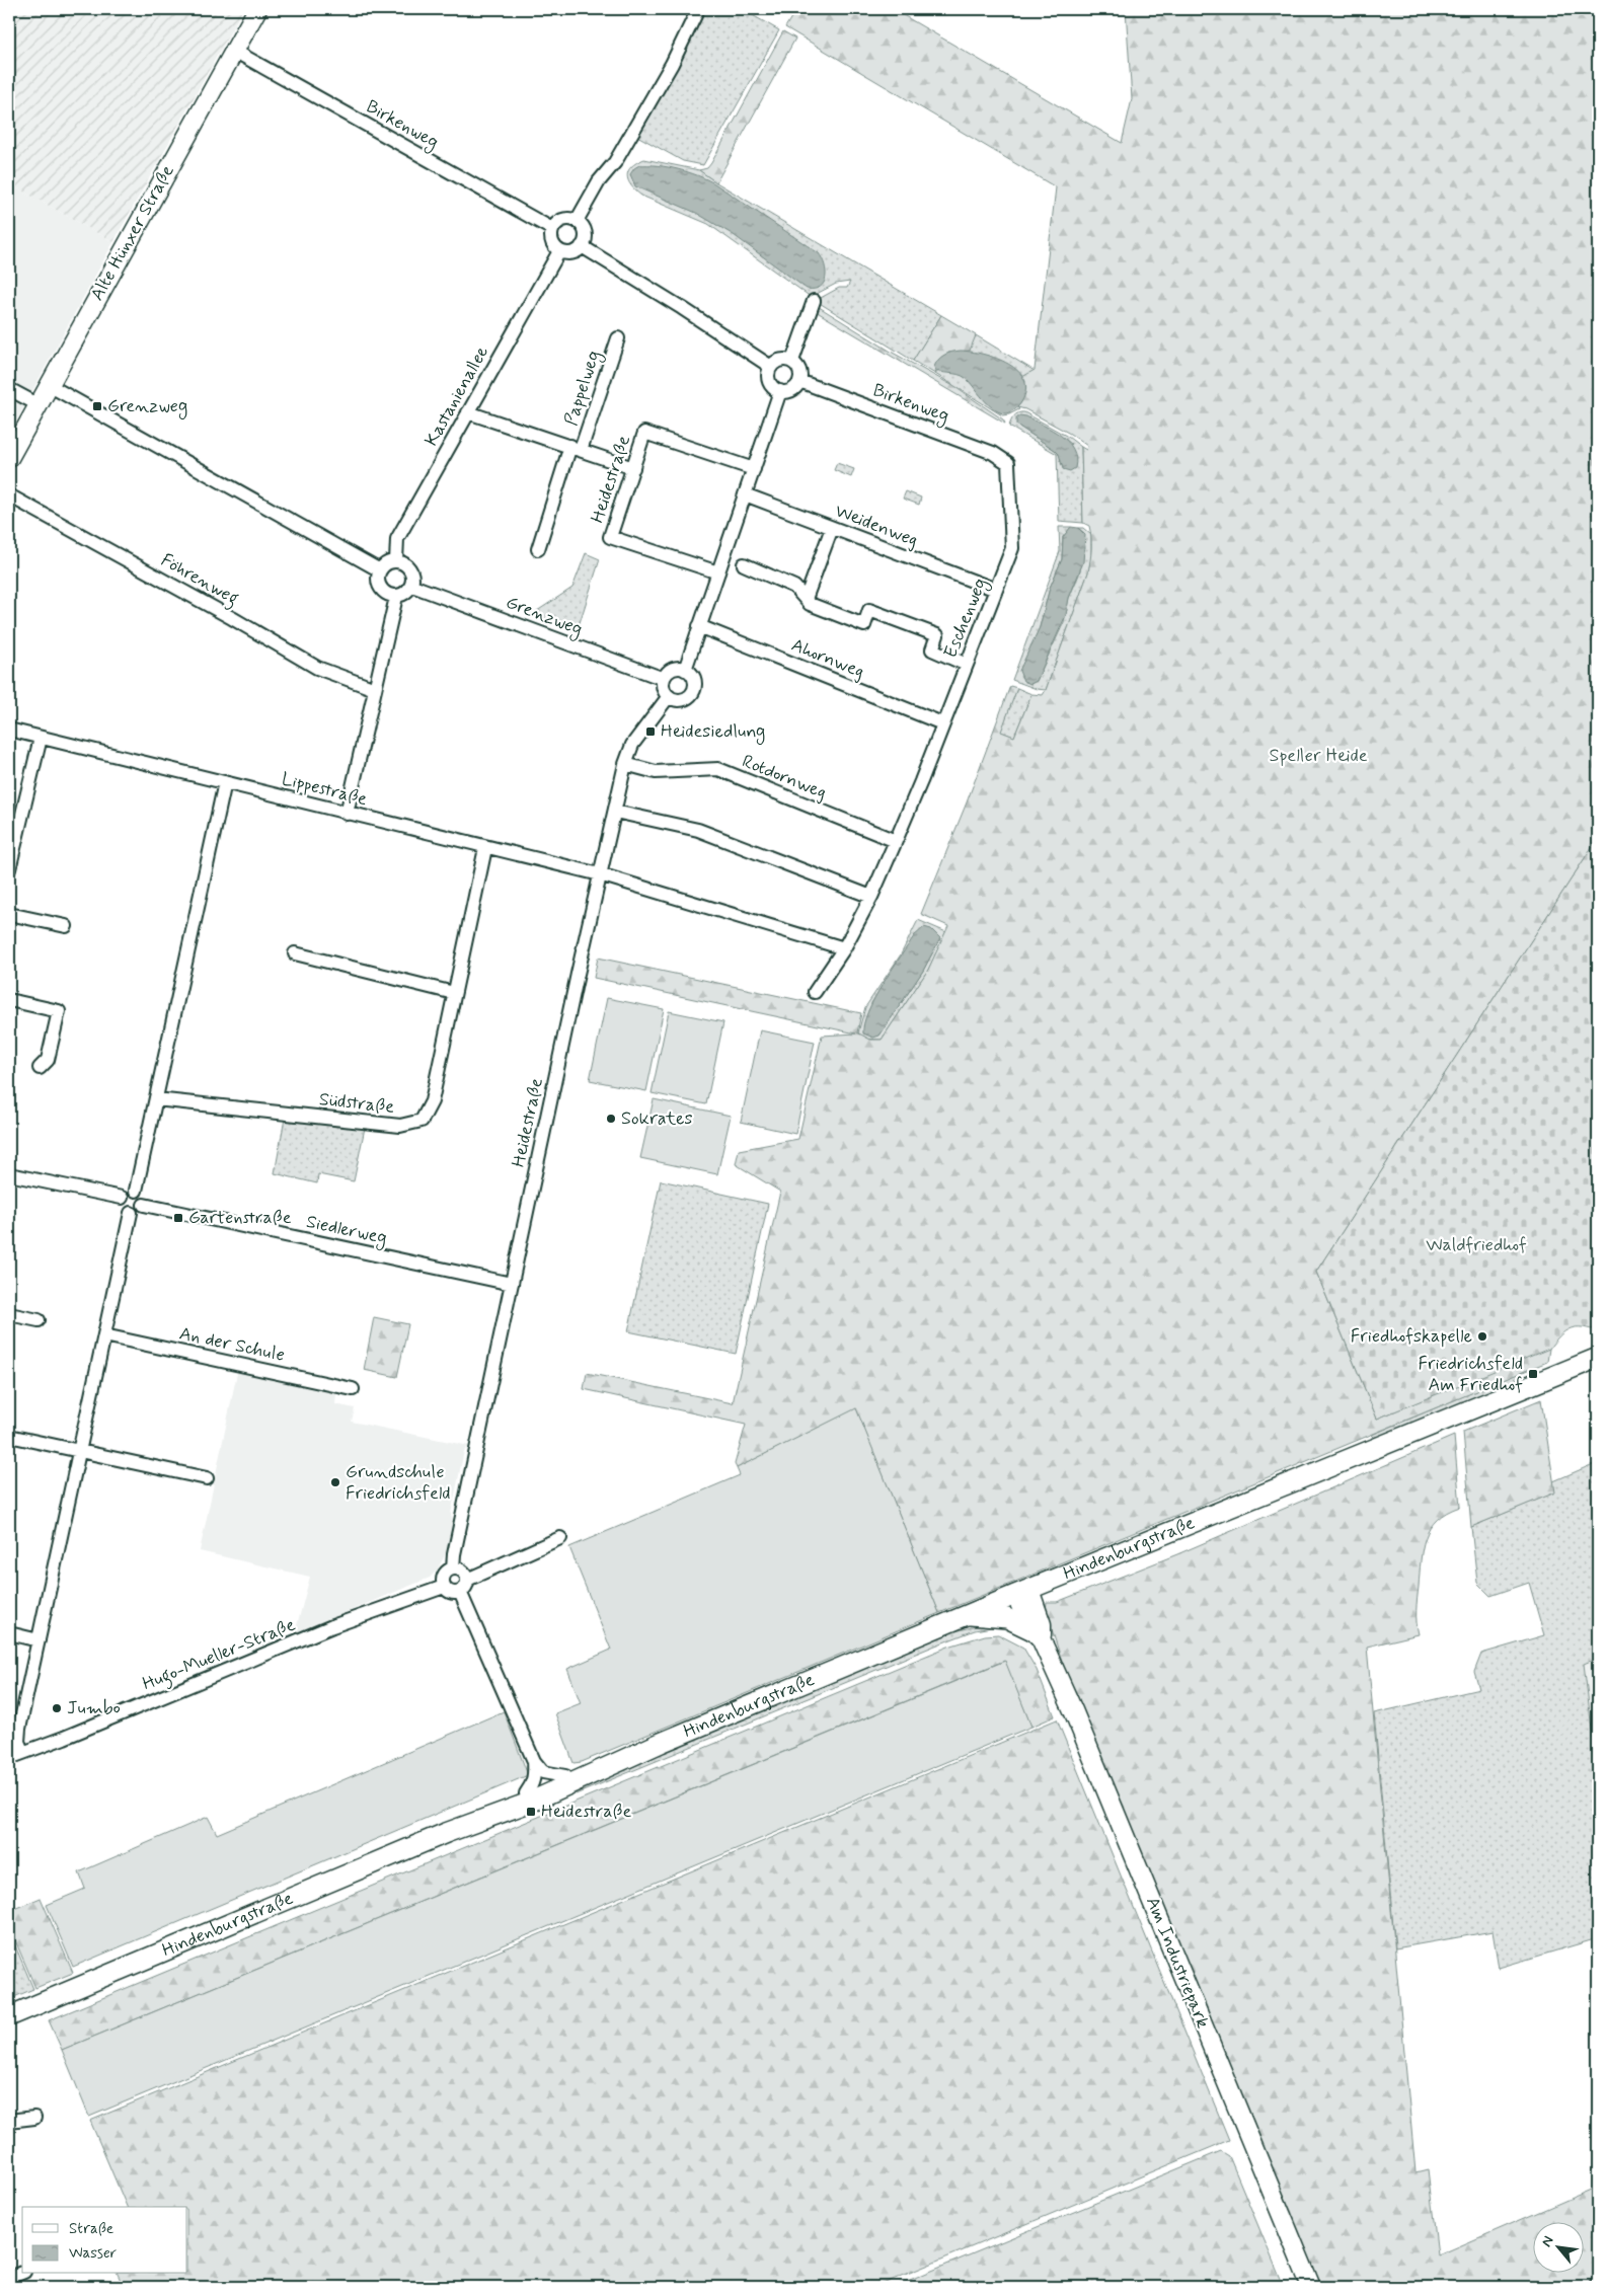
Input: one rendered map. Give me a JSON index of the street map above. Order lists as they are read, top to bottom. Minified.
{"streets":{"main road":["Hindenburgstraße"],"street":["Birkenweg","Alte Hünxer Straße","Pappelweg","Kastanienallee","Heidestraße","Weidenweg","Föhrenweg","Grenzweg","Eschenweg","Ahornweg","Rotdornweg","Lippestraße","Südstraße","Siedlerweg","An der Schule","Hugo-Mueller-Straße","Am Industriepark"]},"crossings":[["Birkenweg","Alte Hünxer Straße"],["Birkenweg","Kastanienallee"],["Birkenweg","Eschenweg"],["Pappelweg","Kastanienallee"],["Pappelweg","Heidestraße"],["Kastanienallee","Grenzweg"],["Heidestraße","Grenzweg"],["Heidestraße","Rotdornweg"],["Heidestraße","Lippestraße"],["Heidestraße","Siedlerweg"],["Heidestraße","Hugo-Mueller-Straße"],["Weidenweg","Eschenweg"],["Eschenweg","Ahornweg"],["Eschenweg","Rotdornweg"],["Lippestraße","Südstraße"],["Hindenburgstraße","Am Industriepark"]],"parks":["Speller Heide","Waldfriedhof"],"places":{"transit":["Grenzweg","Heidesiedlung","Gartenstraße","Friedrichsfeld Am Friedhof","Heidestraße"],"other":["Sokrates","Friedhofskapelle","Grundschule Friedrichsfeld","Jumbo"]},"legend":["Straße","Wasser"],"north":"top left"}
